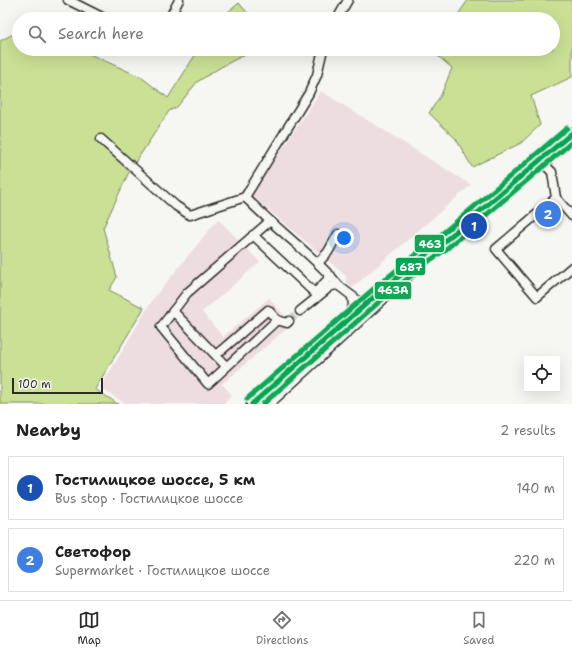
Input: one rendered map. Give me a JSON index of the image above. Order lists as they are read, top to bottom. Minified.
{"lines":["transit line 463","transit line 687","transit line 463А"],"scale_bar":"100 m","page":{"search":"Search here","pins":["2","1"],"scale":"100 m","heading":["Nearby","2 results"],"list":[{"mark":"1","name":"Гостилицкое шоссе, 5 км","note":"Bus stop · Гостилицкое шоссе","value":"140 m"},{"mark":"2","name":"Светофор","note":"Supermarket · Гостилицкое шоссе","value":"220 m"}],"nav":["Map","Directions","Saved"]}}
